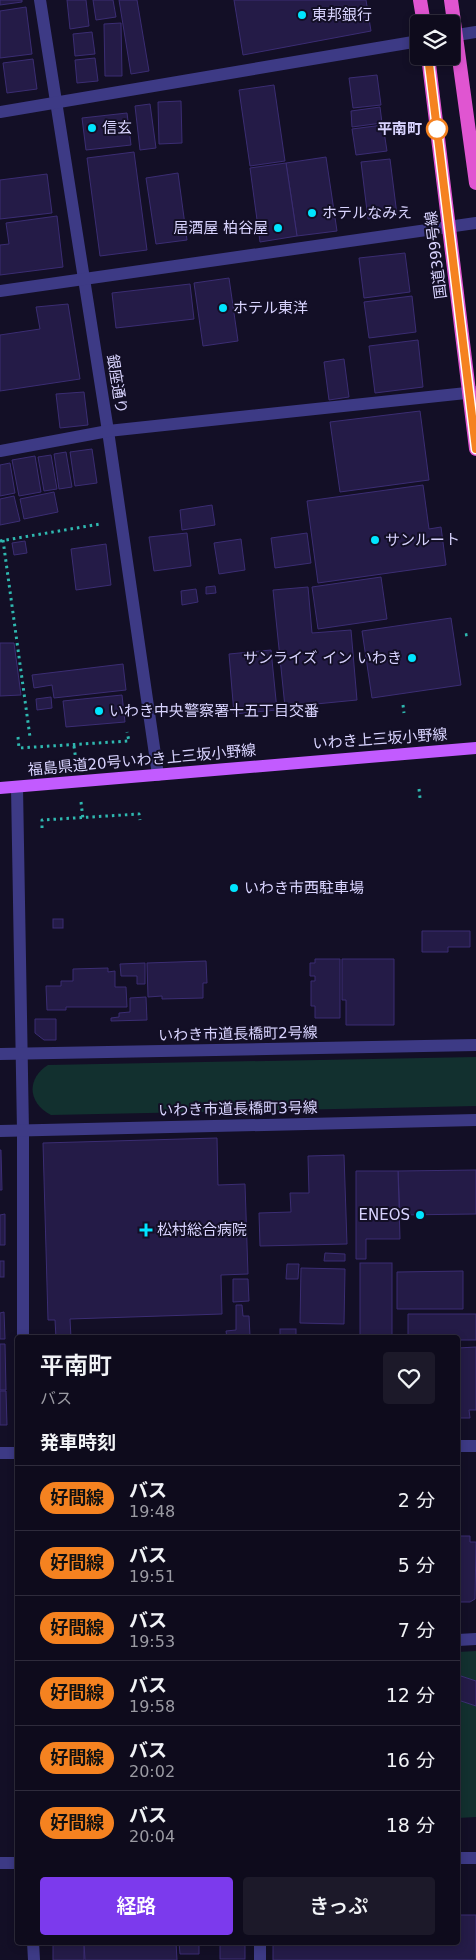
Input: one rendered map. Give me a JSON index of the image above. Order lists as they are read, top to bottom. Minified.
{"streets":{"highway":["国道399号線"],"main road":["いわき上三坂小野線","福島県道20号いわき上三坂小野線"],"street":["銀座通り","いわき市道長橋町2号線","いわき市道長橋町3号線"]},"crossings":[["銀座通り","福島県道20号いわき上三坂小野線"],["いわき上三坂小野線","福島県道20号いわき上三坂小野線"]],"places":{"other":["東邦銀行","信玄","平南町","ホテルなみえ","居酒屋 柏谷屋","ホテル東洋","サンルート","サンライズ イン いわき","いわき中央警察署十五丁目交番","いわき市西駐車場","ENEOS"],"health":["松村総合病院"]},"lines":["bus line 好間線"],"page":{"heading":[["平南町","バス"],"発車時刻"],"list":[{"mark":"好間線","name":"バス","note":"19:48","value":"2 分"},{"mark":"好間線","name":"バス","note":"19:51","value":"5 分"},{"mark":"好間線","name":"バス","note":"19:53","value":"7 分"},{"mark":"好間線","name":"バス","note":"19:58","value":"12 分"},{"mark":"好間線","name":"バス","note":"20:02","value":"16 分"},{"mark":"好間線","name":"バス","note":"20:04","value":"18 分"}],"buttons":["経路","きっぷ"]}}
